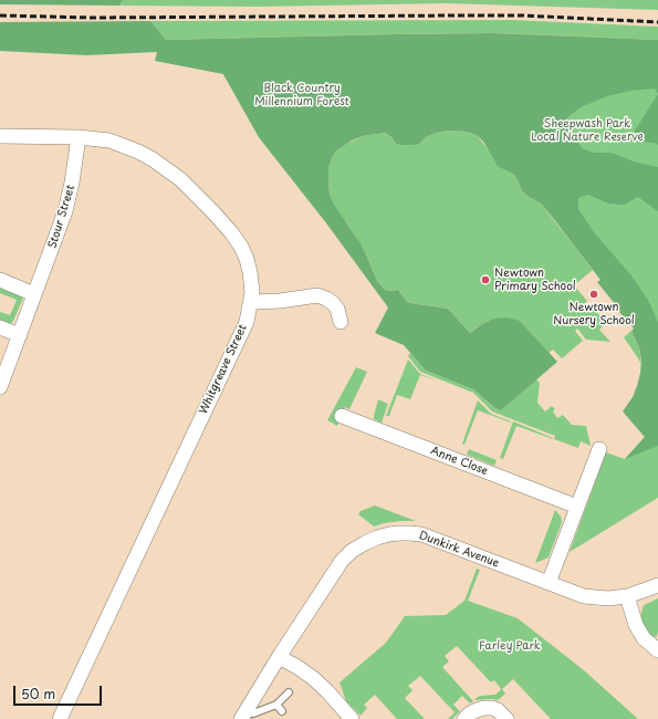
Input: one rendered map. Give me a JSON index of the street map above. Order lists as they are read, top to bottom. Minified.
{"streets":{"street":["Stour Street","Whitgreave Street","Anne Close","Dunkirk Avenue"]},"crossings":[["Stour Street","Whitgreave Street"]],"parks":["Black Country Millennium Forest","Sheepwash Park Local Nature Reserve","Farley Park"],"places":["Newtown Primary School","Newtown Nursery School"],"scale_bar":"50 m"}
